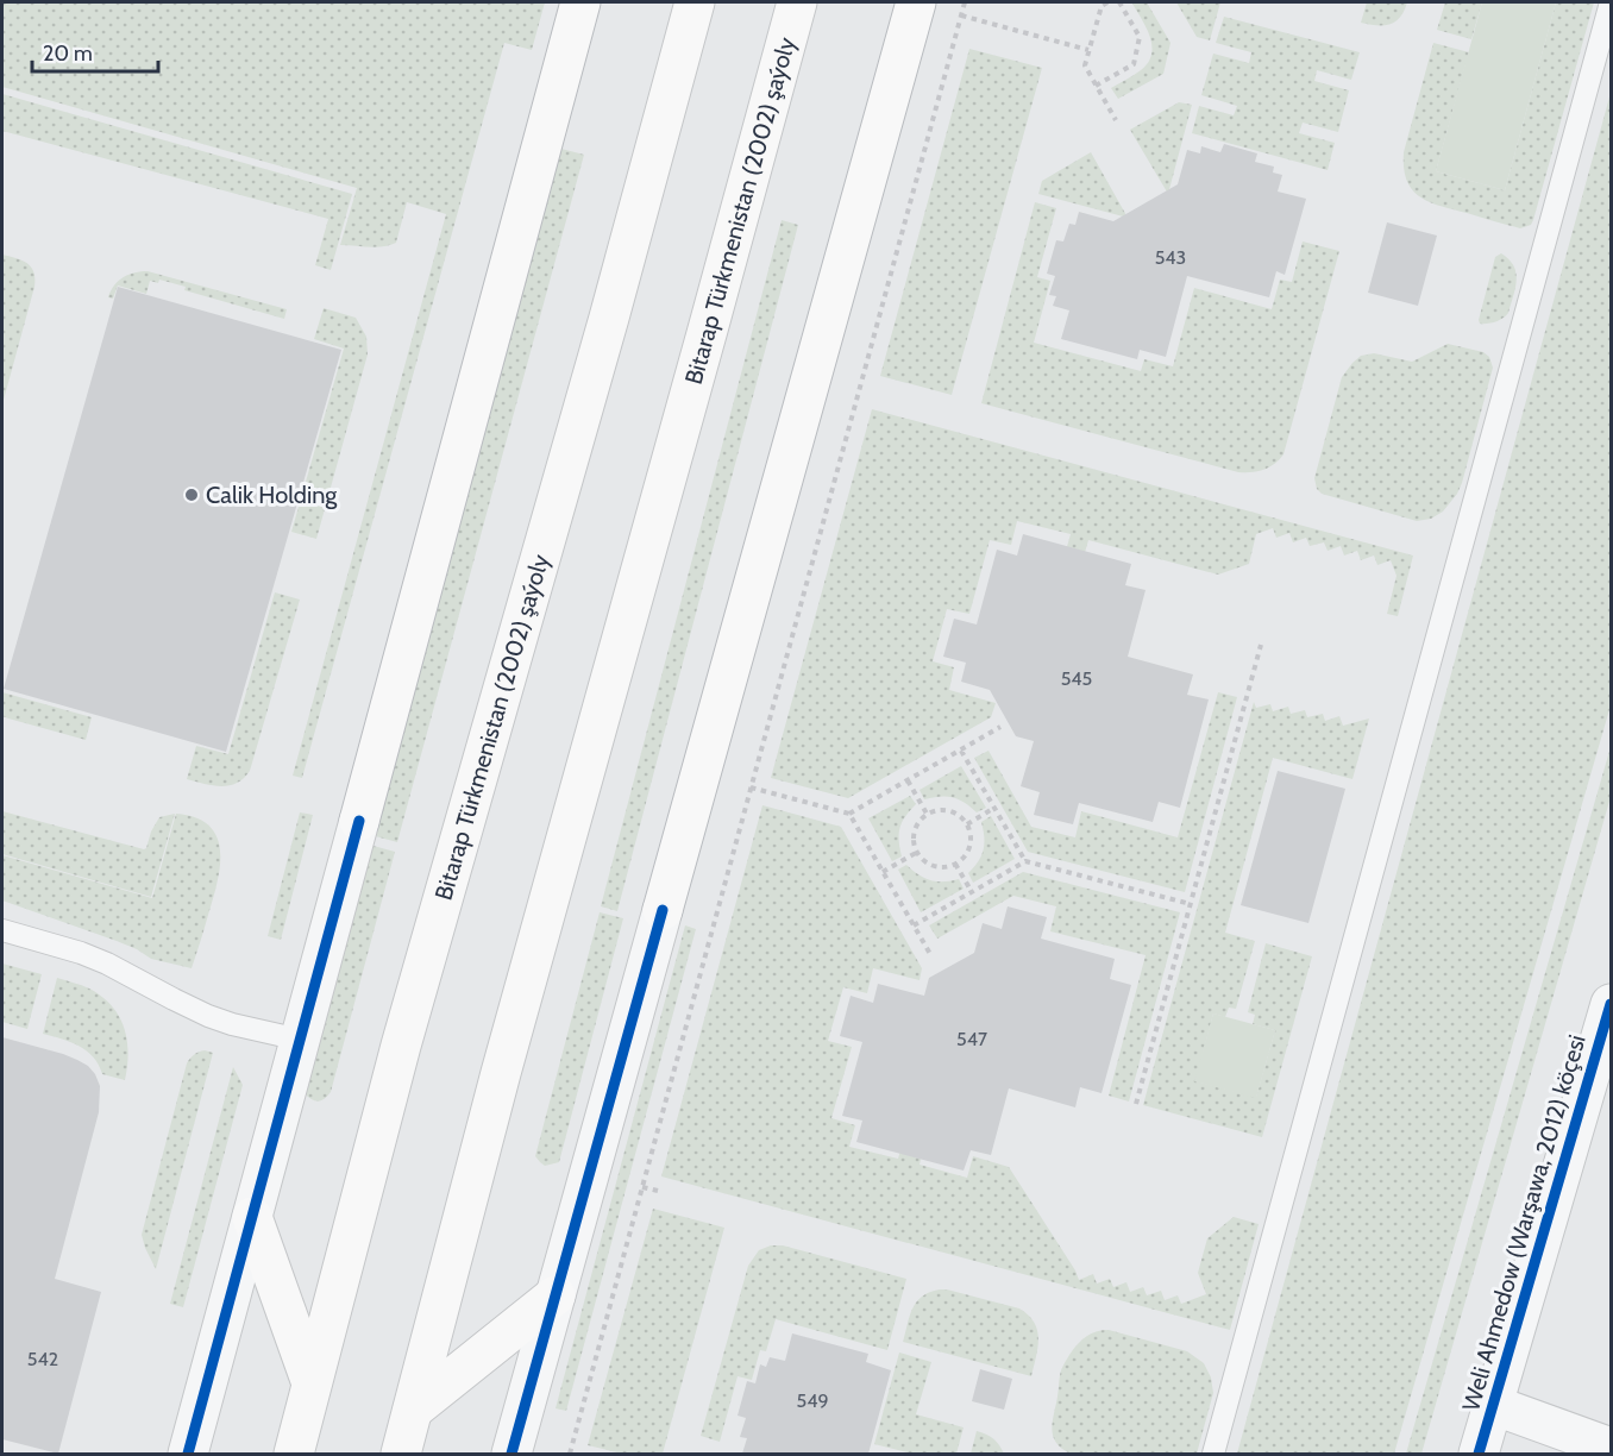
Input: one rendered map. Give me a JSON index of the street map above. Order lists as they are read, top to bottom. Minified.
{"streets":{"main road":["Bitarap Türkmenistan (2002) şaýoly"],"street":["Weli Ahmedow (Warşawa, 2012) köçesi"]},"places":["Calik Holding"],"house_numbers":["543","545","547","542","549"],"scale_bar":"20 m"}
